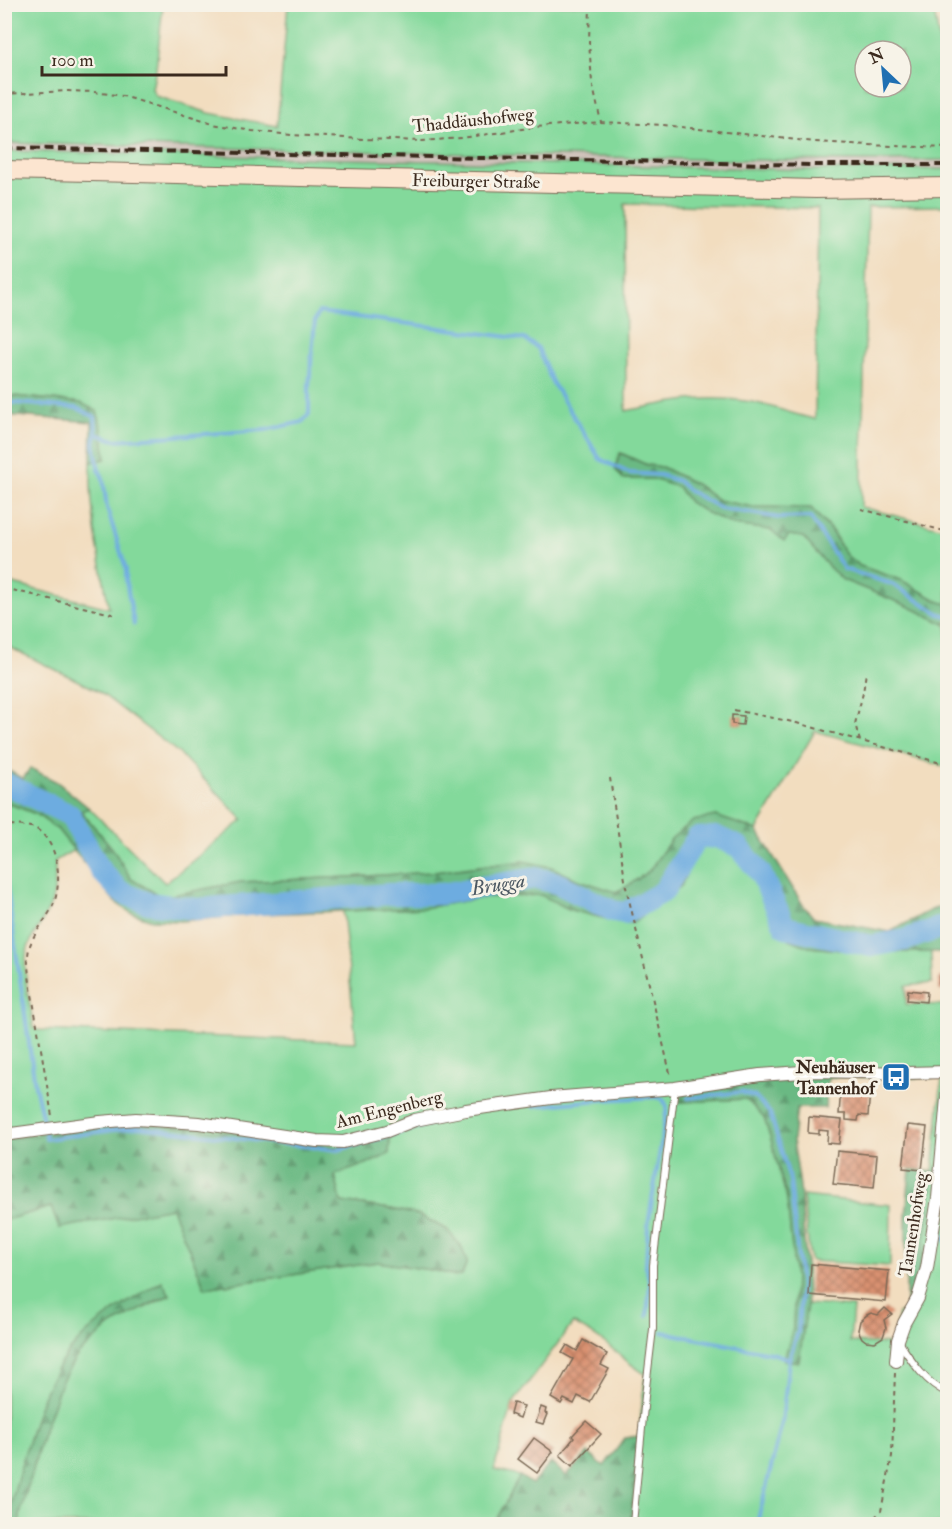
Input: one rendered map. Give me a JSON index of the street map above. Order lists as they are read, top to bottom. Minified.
{"streets":{"street":["Freiburger Straße","Am Engenberg","Tannenhofweg"],"path":["Thaddäushofweg"]},"water":["Brugga"],"places":{"bus stop":["Neuhäuser Tannenhof"]},"scale_bar":"100 m","north":"top left"}
